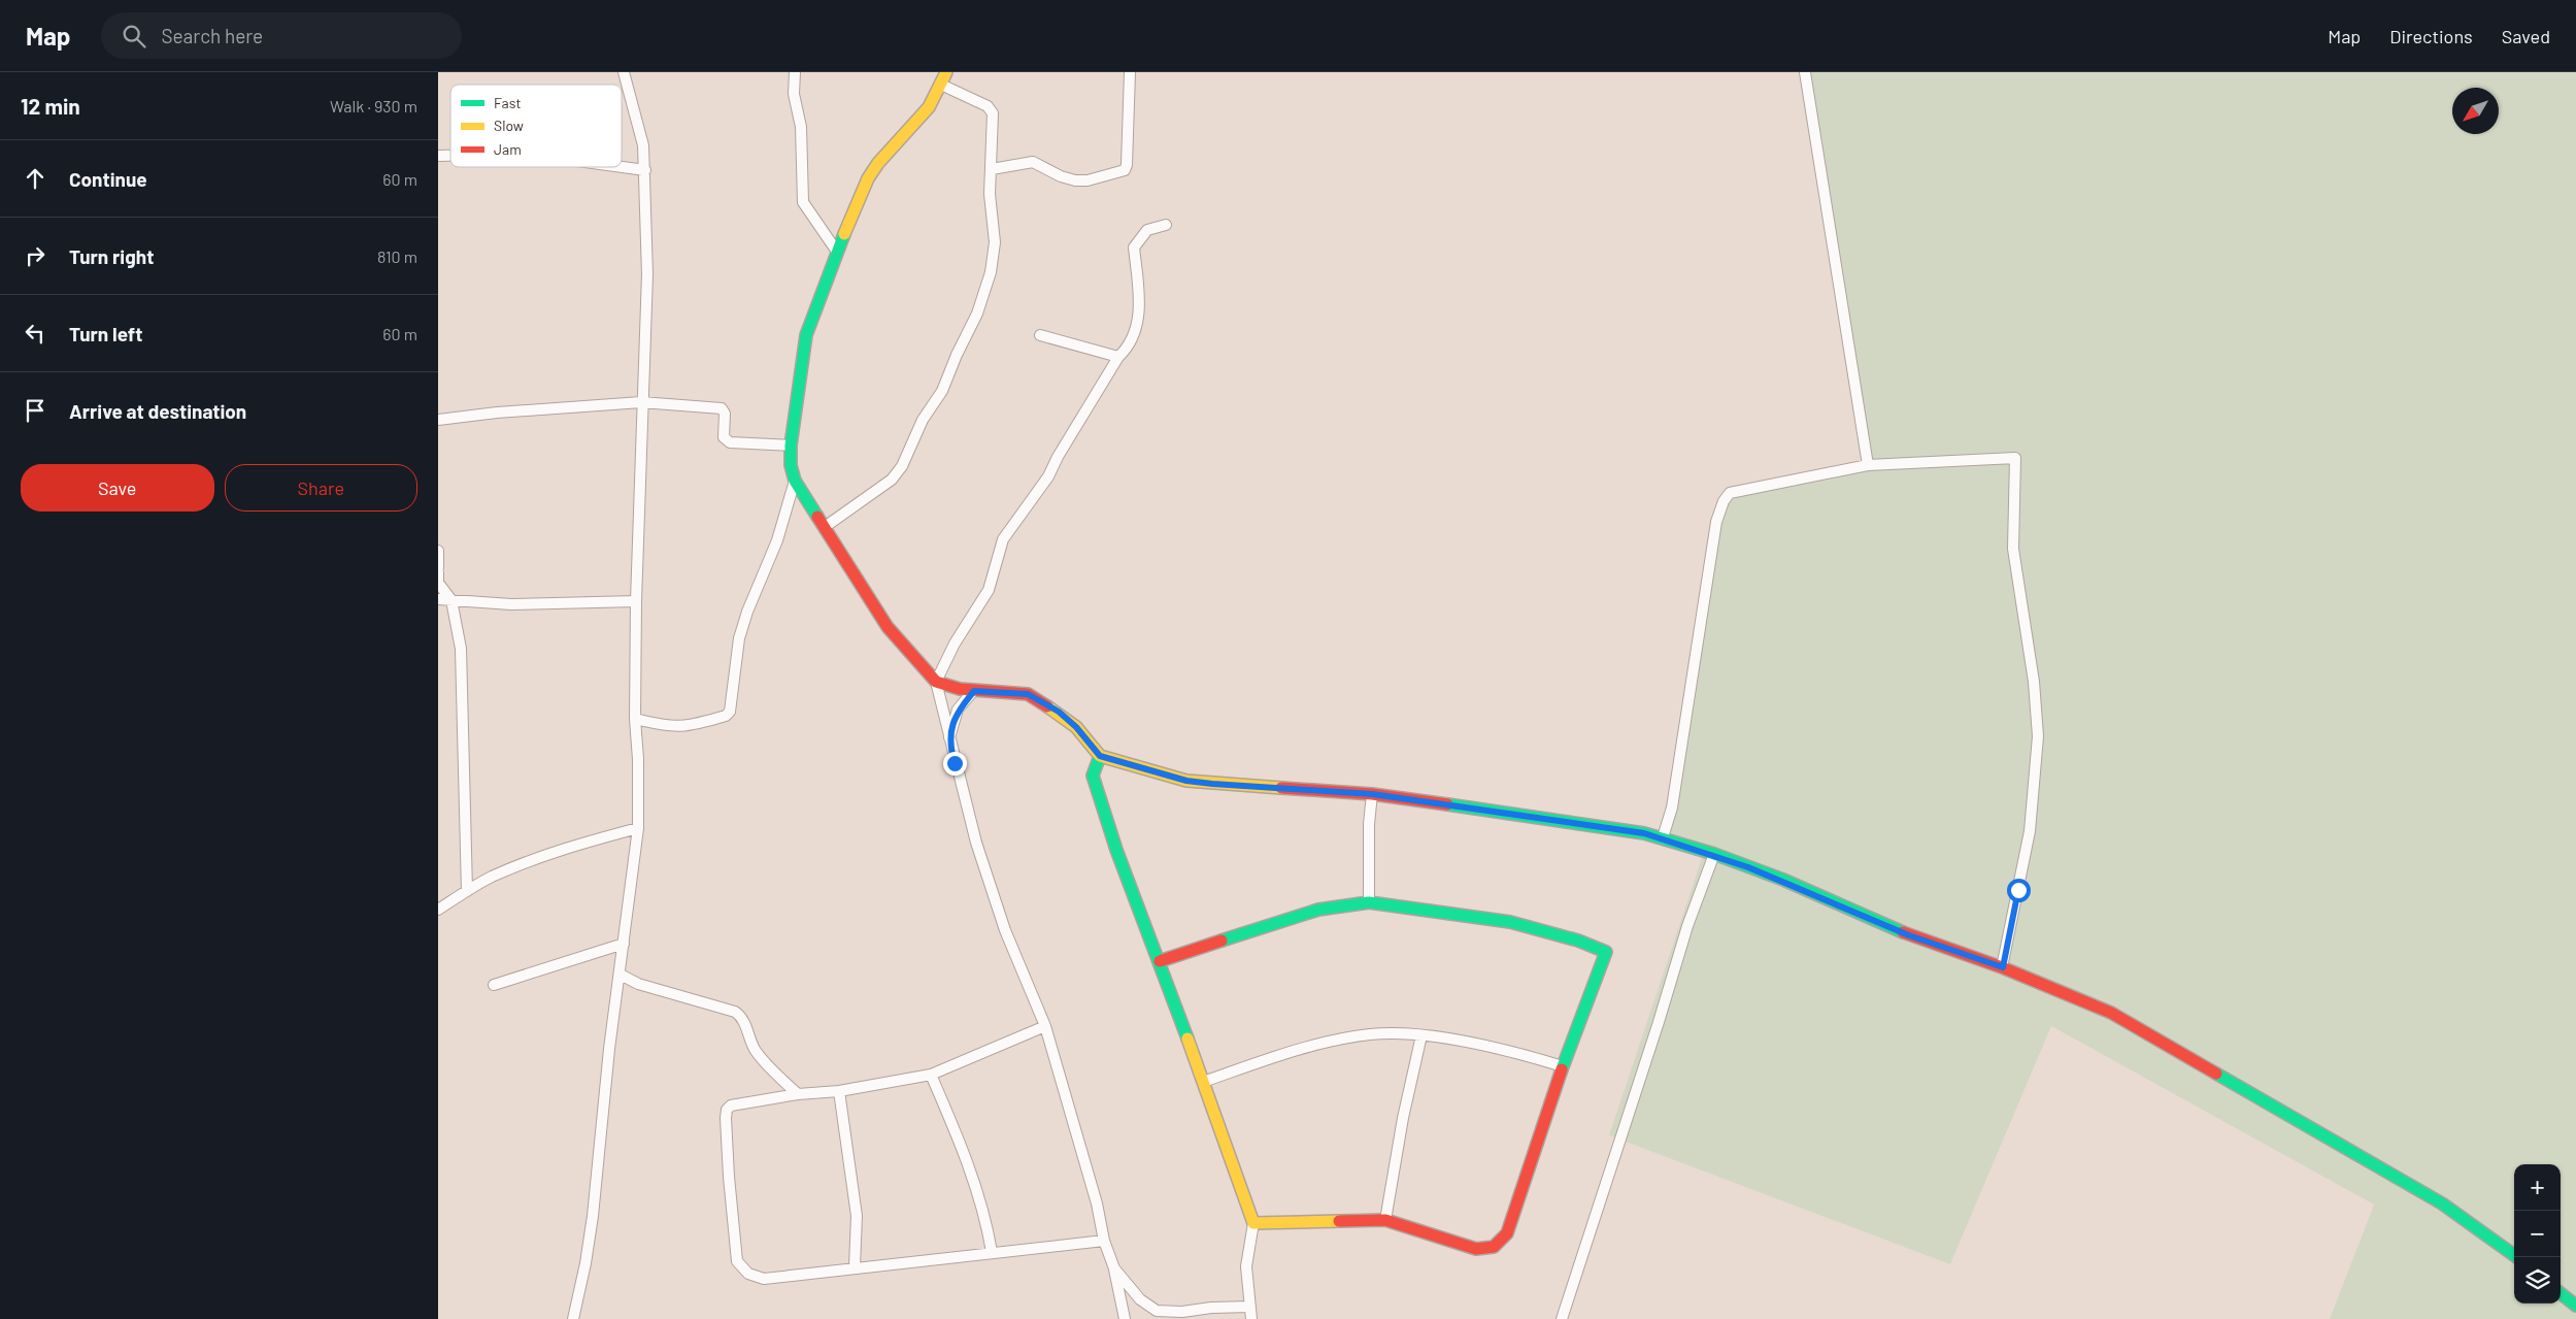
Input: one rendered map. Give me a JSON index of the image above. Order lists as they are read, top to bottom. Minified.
{"legend":["Fast","Slow","Jam"],"north":"bottom left","page":{"header":"Map","search":"Search here","nav":["Map","Directions","Saved"],"heading":["12 min","Walk · 930 m"],"list":[["Continue","60 m"],["Turn right","810 m"],["Turn left","60 m"],"Arrive at destination"],"buttons":["Save","Share"],"map_buttons":["+","−"]}}
